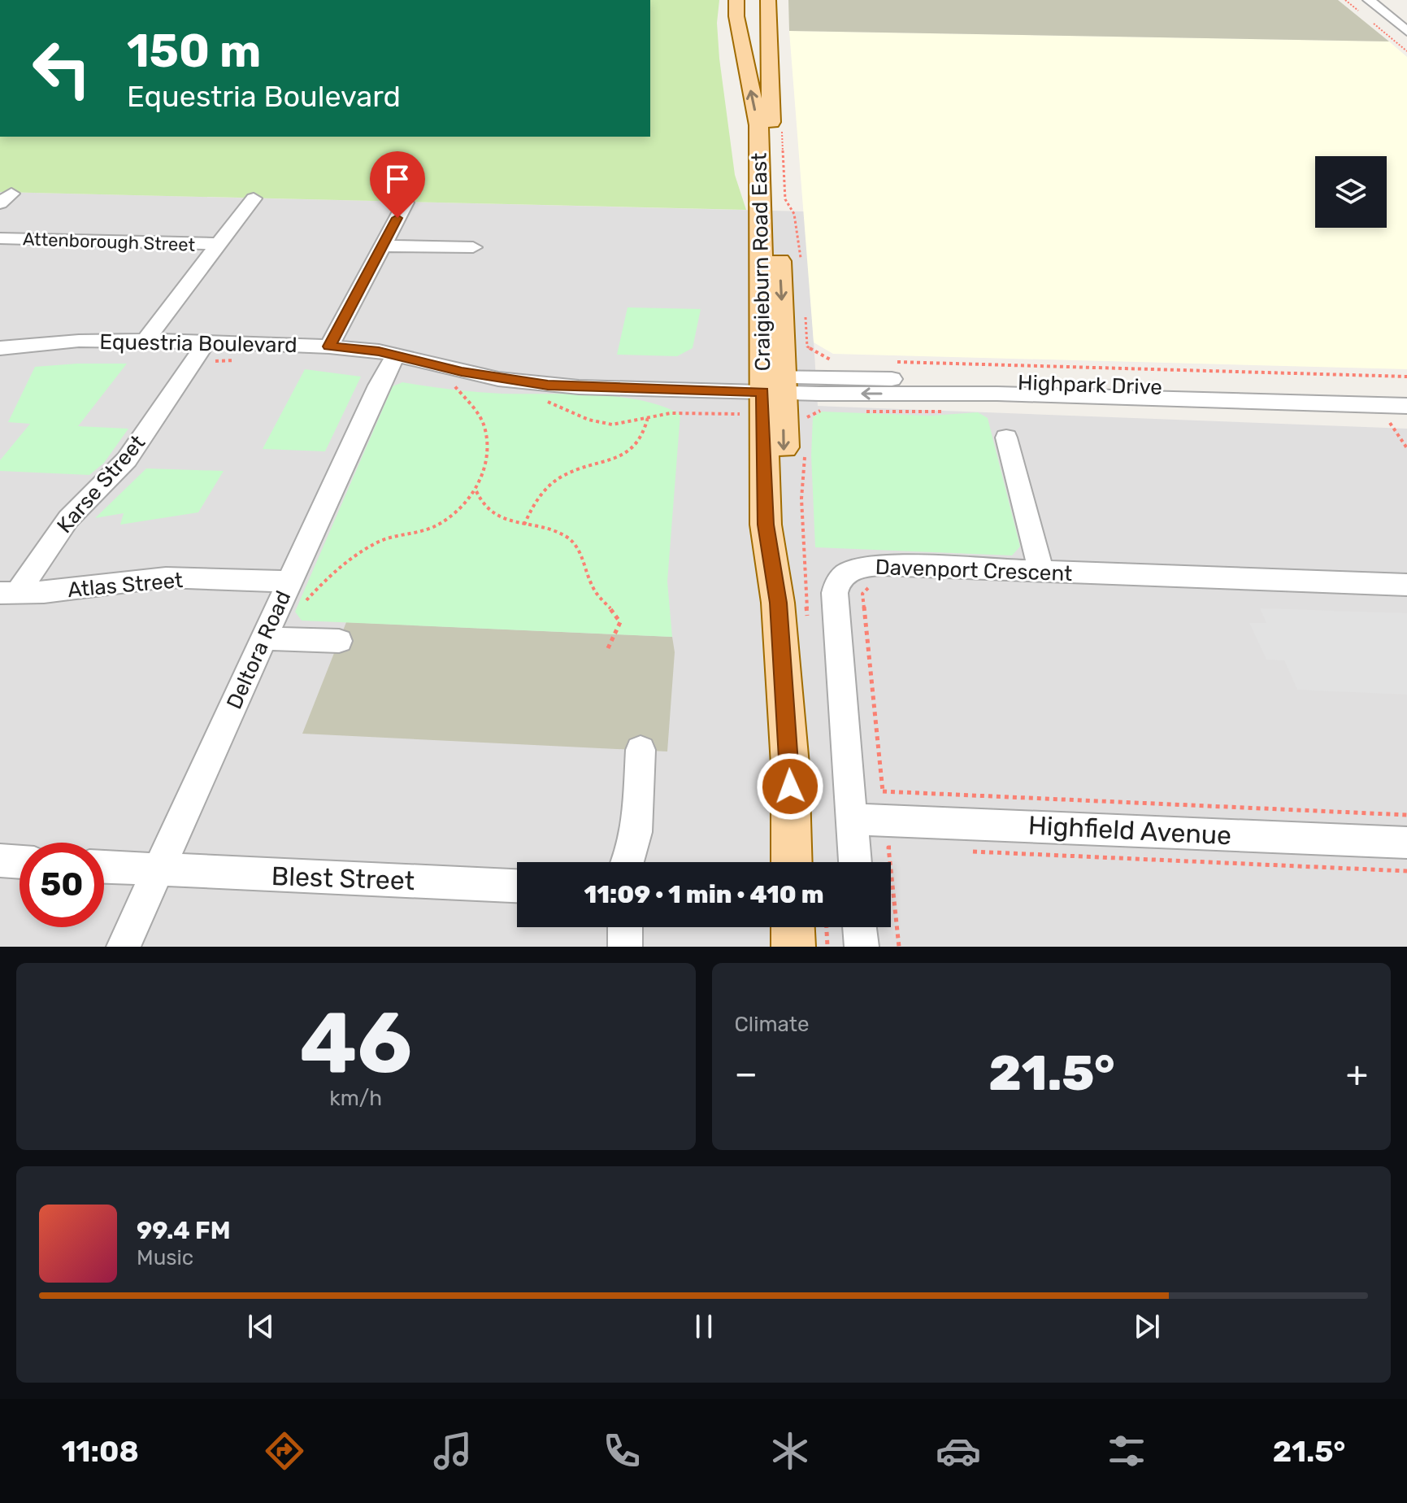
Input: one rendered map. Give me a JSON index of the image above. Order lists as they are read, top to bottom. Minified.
{"streets":{"main road":["Craigieburn Road East"],"street":["Attenborough Street","Equestria Boulevard","Highpark Drive","Karse Street","Davenport Crescent","Atlas Street","Deltora Road","Highfield Avenue","Blest Street"]},"crossings":[["Craigieburn Road East","Equestria Boulevard"],["Craigieburn Road East","Highpark Drive"],["Equestria Boulevard","Highpark Drive"],["Equestria Boulevard","Karse Street"],["Equestria Boulevard","Deltora Road"],["Karse Street","Atlas Street"],["Davenport Crescent","Highfield Avenue"],["Atlas Street","Deltora Road"],["Deltora Road","Blest Street"]],"page":{"turn":["150 m","Equestria Boulevard"],"limit":"50","trip":"11:09 · 1 min · 410 m","tile":[["46","km/h"],"Climate"],"heat":["−","21.5°","+"],"song":["99.4 FM","Music"],"tabs":["11:08","21.5°"]}}
